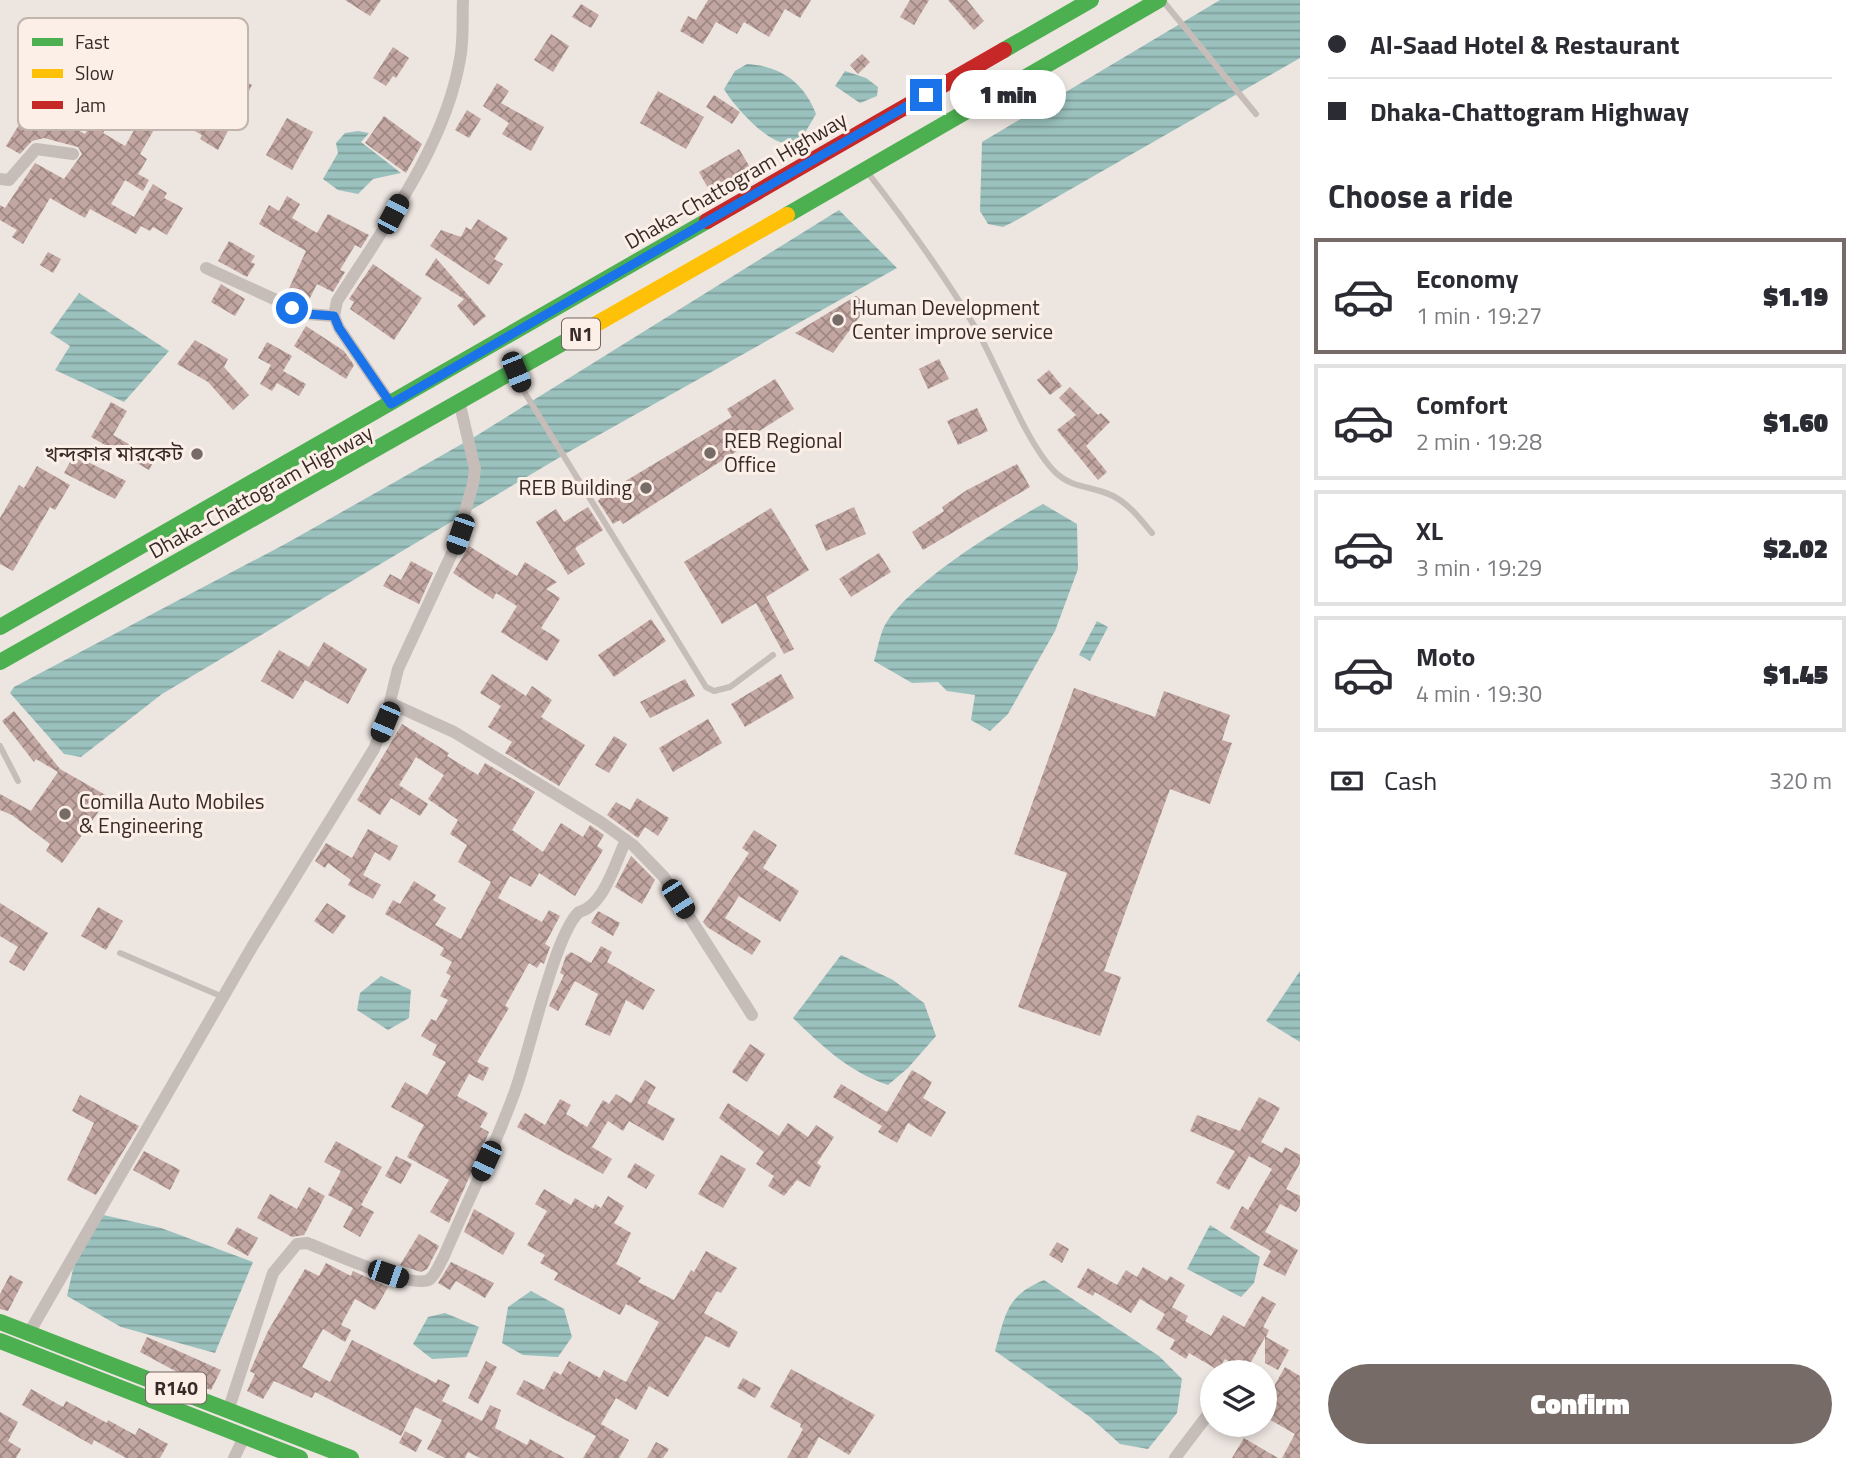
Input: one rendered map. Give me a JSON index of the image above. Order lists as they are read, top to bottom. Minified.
{"streets":{"main road":["Dhaka-Chattogram Highway","N1","R140"]},"places":["Human Development Center improve service","REB Regional Office","খন্দকার মারকেট","REB Building","Comilla Auto Mobiles & Engineering"],"legend":["Fast","Slow","Jam"],"page":{"banner":["Al-Saad Hotel & Restaurant","Dhaka-Chattogram Highway"],"bubble":"1 min","heading":"Choose a ride","list":[{"name":"Economy","note":"1 min · 19:27","value":"$1.19"},{"name":"Comfort","note":"2 min · 19:28","value":"$1.60"},{"name":"XL","note":"3 min · 19:29","value":"$2.02"},{"name":"Moto","note":"4 min · 19:30","value":"$1.45"}],"pay":["Cash","320 m"],"buttons":"Confirm"}}
